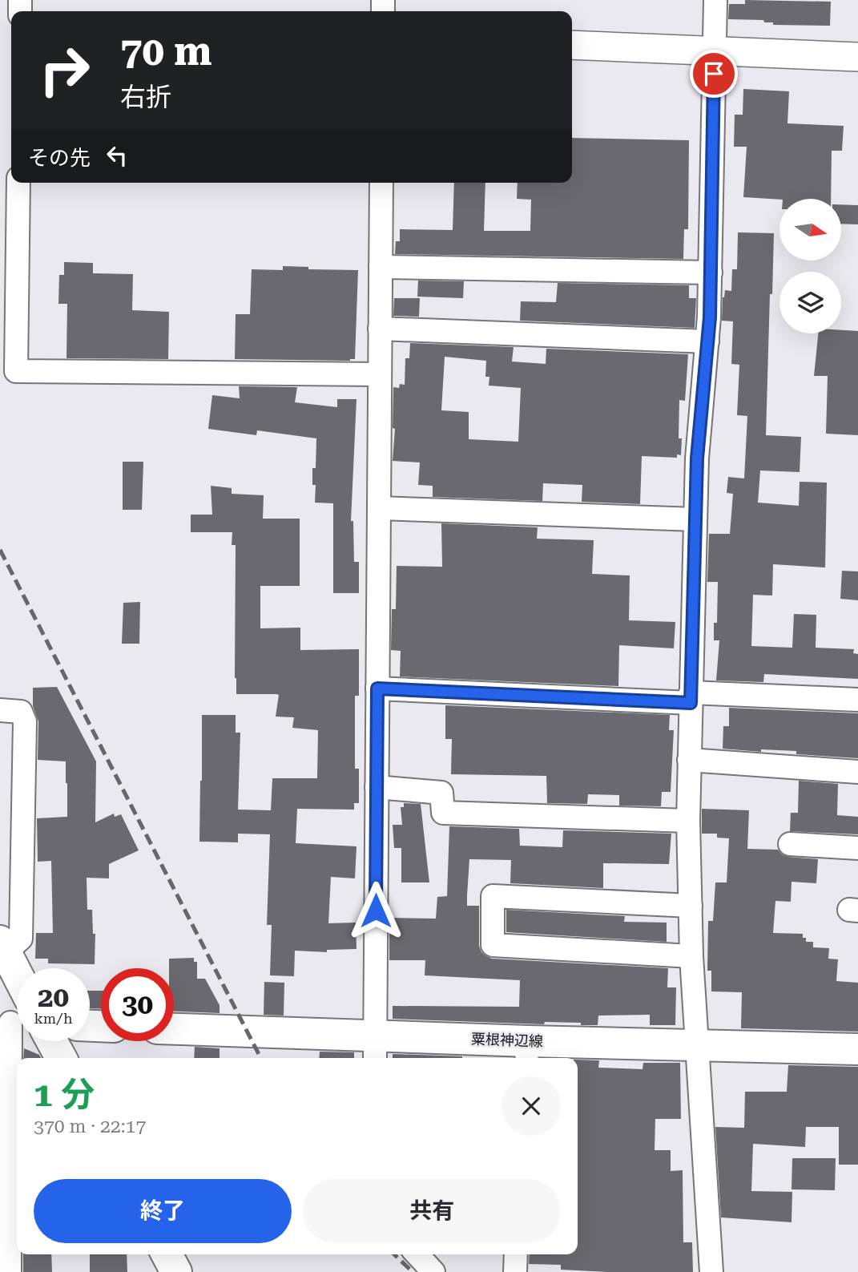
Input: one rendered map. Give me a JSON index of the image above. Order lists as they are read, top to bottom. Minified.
{"streets":{"main road":["粟根神辺線"]},"north":"right","page":{"turn":["70 m","右折"],"then":"その先","speed":"20 km/h","limit":"30","heading":["1 分","370 m · 22:17"],"buttons":["終了","共有"]}}
